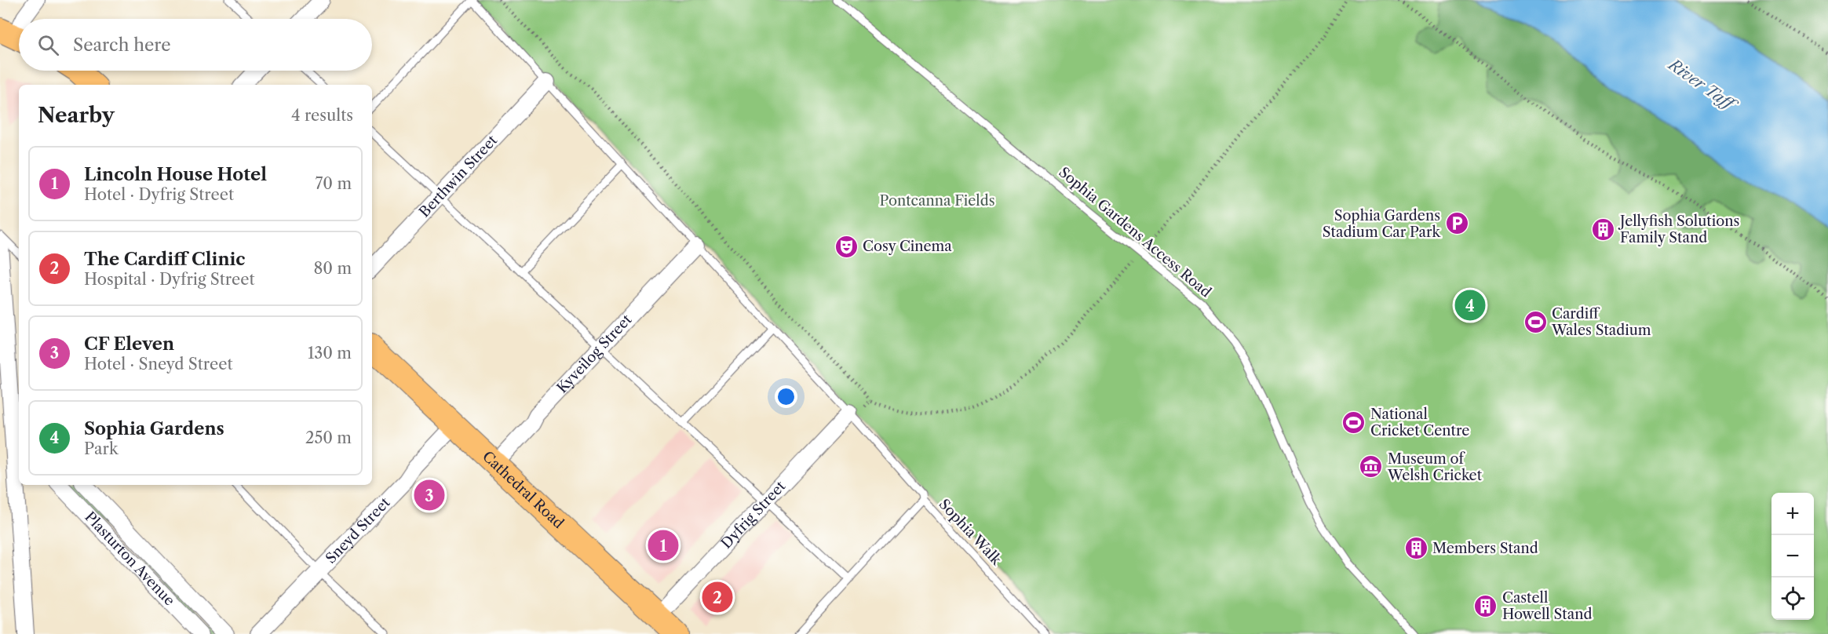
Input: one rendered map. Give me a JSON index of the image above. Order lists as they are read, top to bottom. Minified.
{"streets":{"main road":["Cathedral Road"],"street":["Berthwin Street","Kyveilog Street","Dyfrig Street","Sneyd Street","Plasturton Avenue"],"lane":["Sophia Gardens Access Road","Sophia Walk"]},"crossings":[["Kyveilog Street","Cathedral Road"],["Cathedral Road","Dyfrig Street"],["Cathedral Road","Sneyd Street"]],"water":["River Taff"],"parks":["Pontcanna Fields"],"places":{"parking":["Sophia Gardens Stadium Car Park"],"building":["Jellyfish Solutions Family Stand","Members Stand","Castell Howell Stand"],"theatre":["Cosy Cinema"],"sports":["Cardiff Wales Stadium","National Cricket Centre"],"museum":["Museum of Welsh Cricket"]},"page":{"search":"Search here","heading":["Nearby","4 results"],"list":[{"mark":"1","name":"Lincoln House Hotel","note":"Hotel · Dyfrig Street","value":"70 m"},{"mark":"2","name":"The Cardiff Clinic","note":"Hospital · Dyfrig Street","value":"80 m"},{"mark":"3","name":"CF Eleven","note":"Hotel · Sneyd Street","value":"130 m"},{"mark":"4","name":"Sophia Gardens","note":"Park","value":"250 m"}],"pins":["4","3","1","2"],"map_buttons":["+","−"]}}
